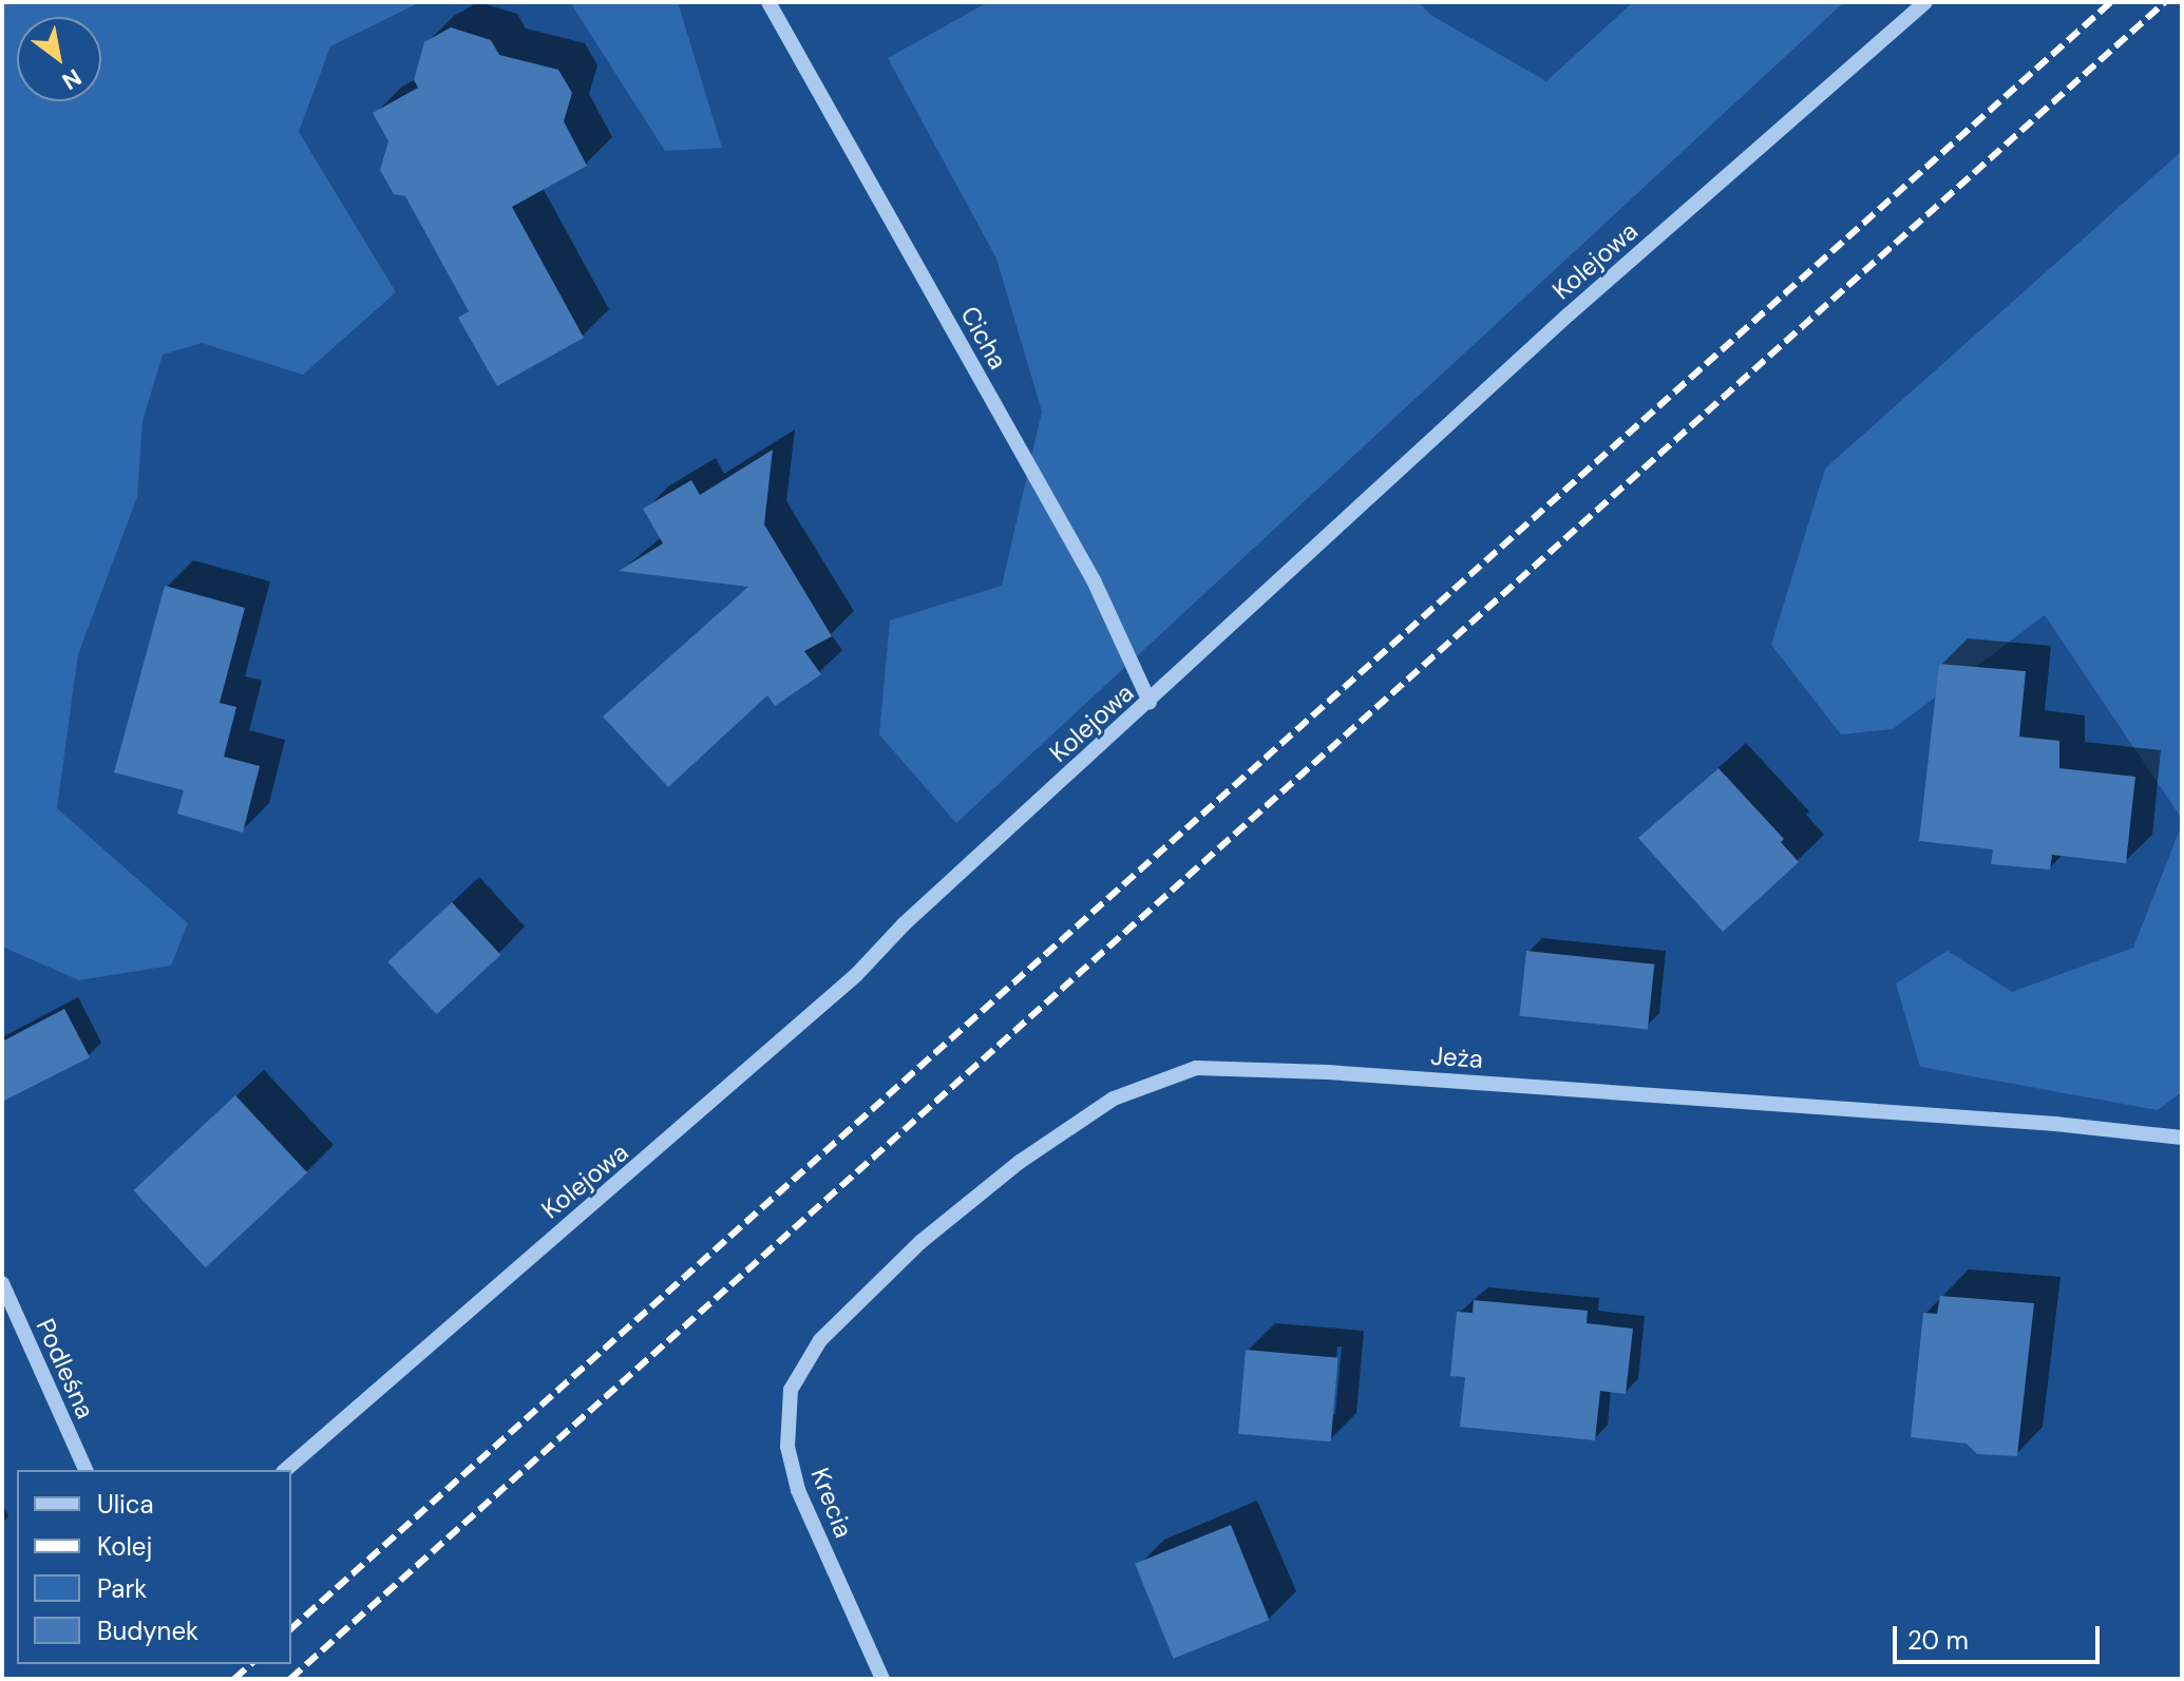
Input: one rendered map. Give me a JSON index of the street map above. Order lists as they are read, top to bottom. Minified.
{"streets":{"street":["Kolejowa","Cicha","Jeża","Podleśna","Krecia"]},"crossings":[["Kolejowa","Cicha"],["Jeża","Krecia"]],"legend":["Ulica","Kolej","Park","Budynek"],"scale_bar":"20 m","north":"bottom right"}
